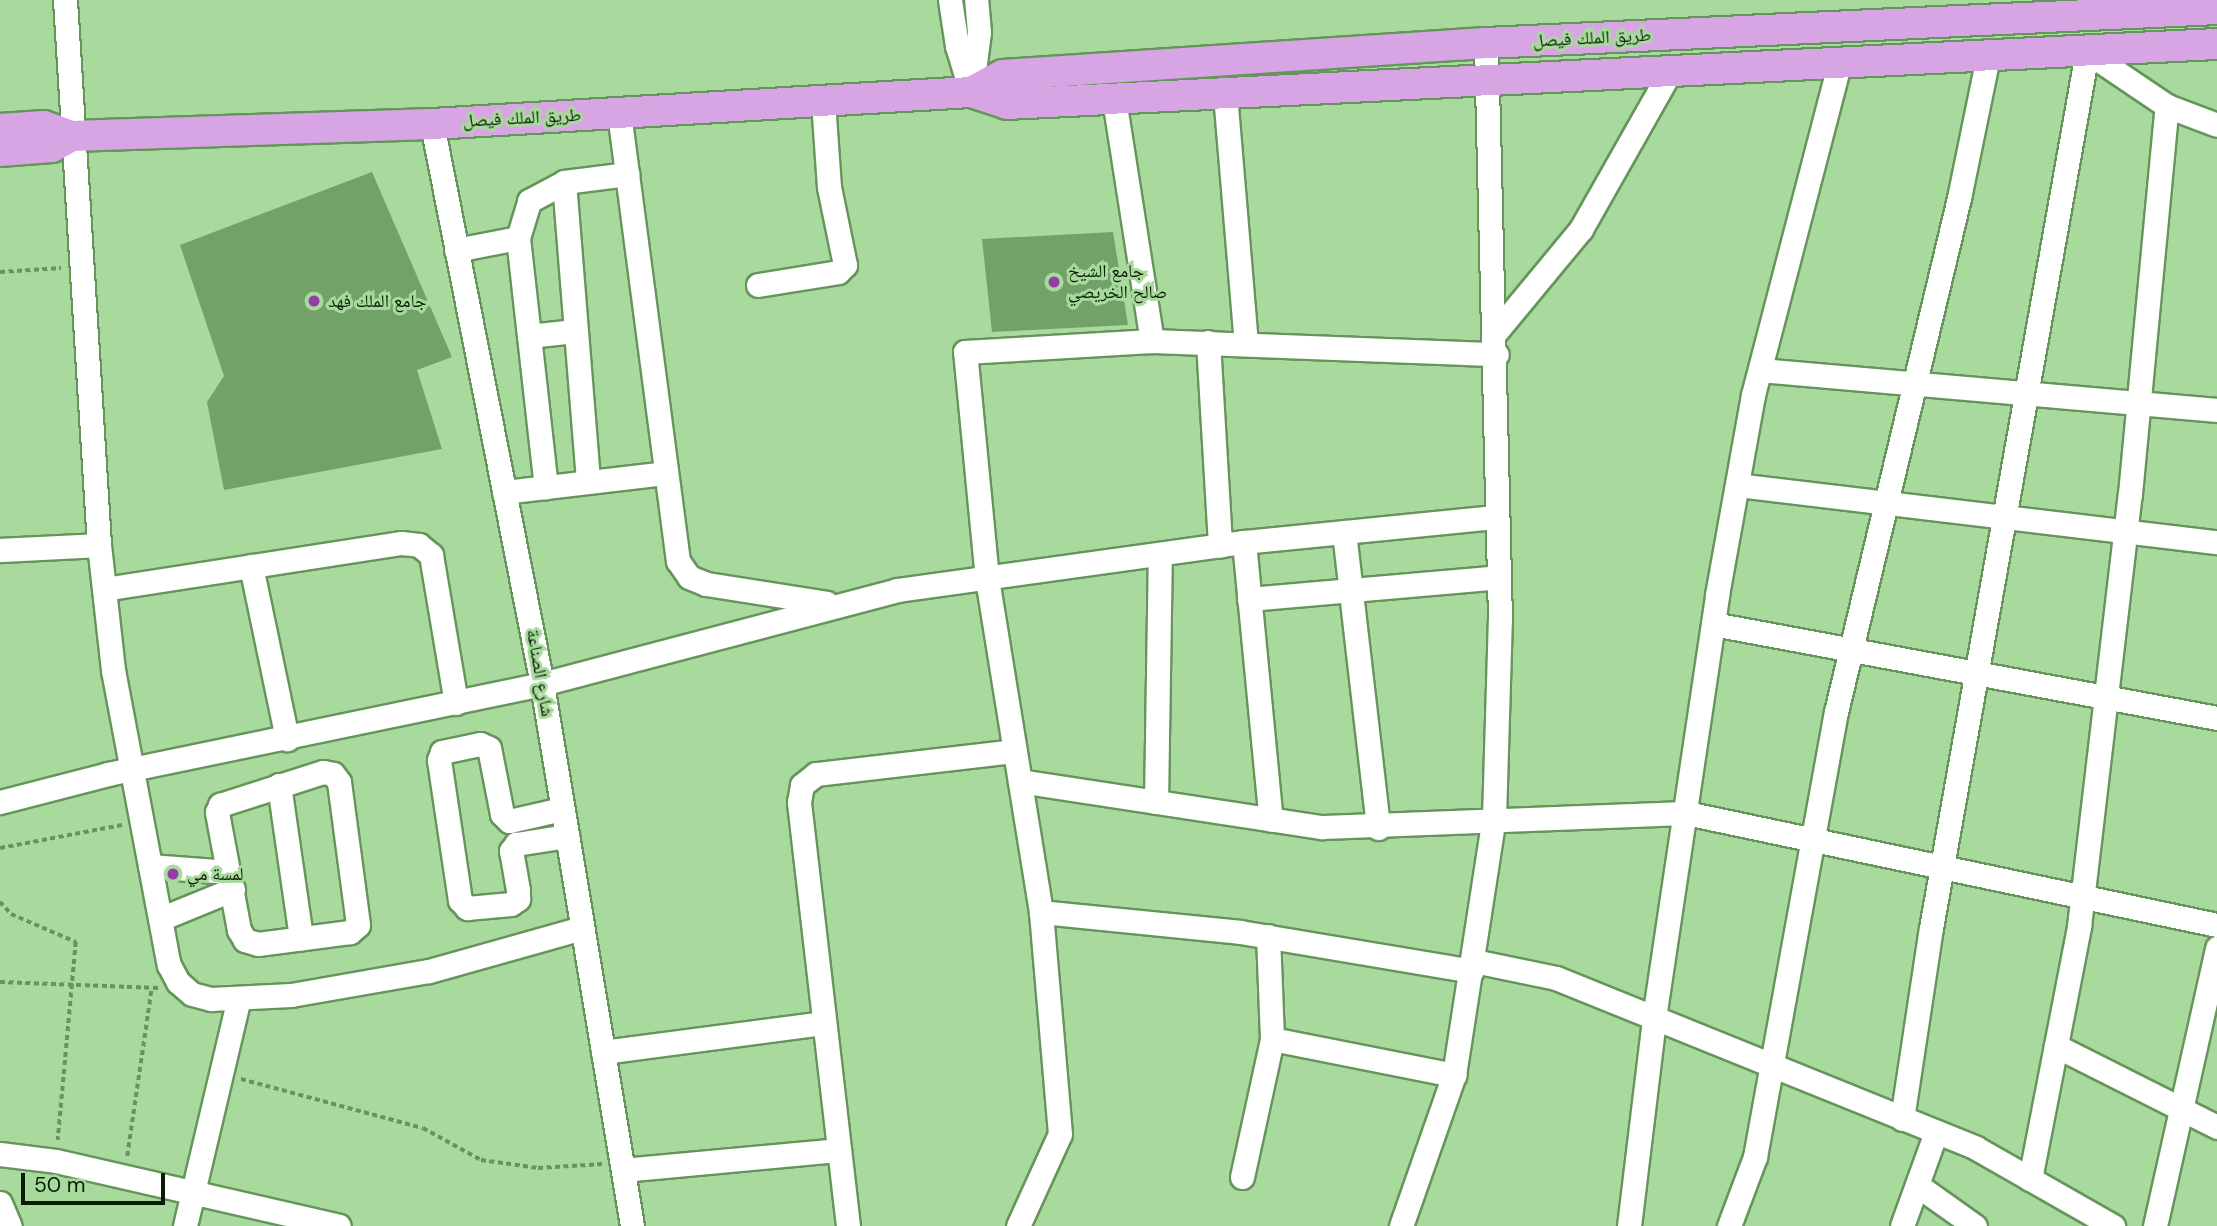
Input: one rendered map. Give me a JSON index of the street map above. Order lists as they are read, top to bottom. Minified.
{"streets":{"main road":["طريق الملك فيصل"],"street":["شارع الصناعة"]},"crossings":[["طريق الملك فيصل","شارع الصناعة"]],"places":["جامع الشيخ صالح الخريصي","جامع الملك فهد","لمسة مي"],"scale_bar":"50 m"}
